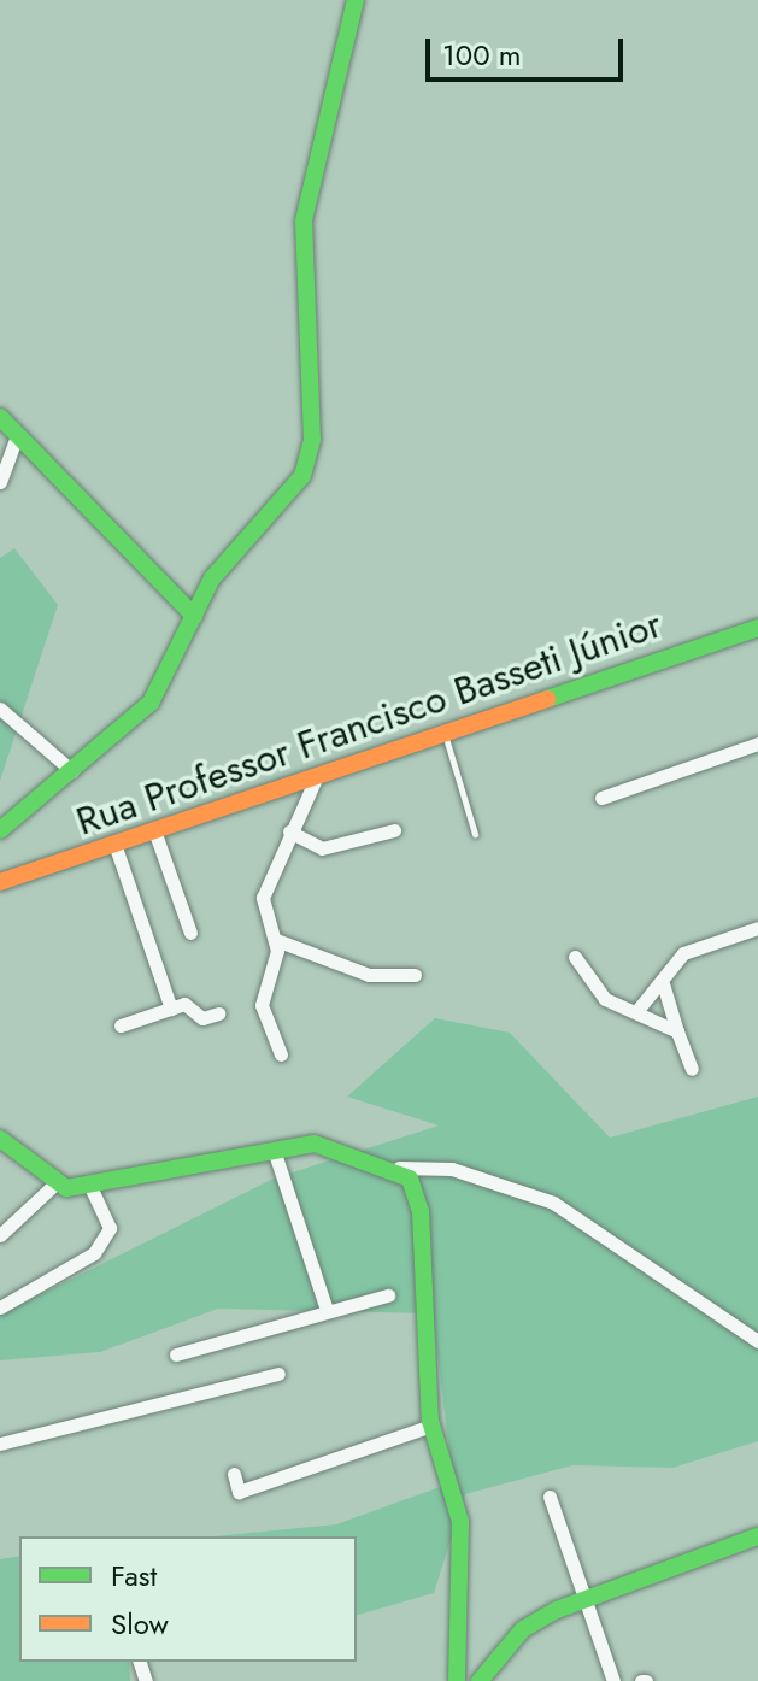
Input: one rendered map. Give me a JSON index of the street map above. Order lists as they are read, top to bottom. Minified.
{"streets":{"main road":["Rua Professor Francisco Basseti Júnior"]},"legend":["Fast","Slow"],"scale_bar":"100 m"}
